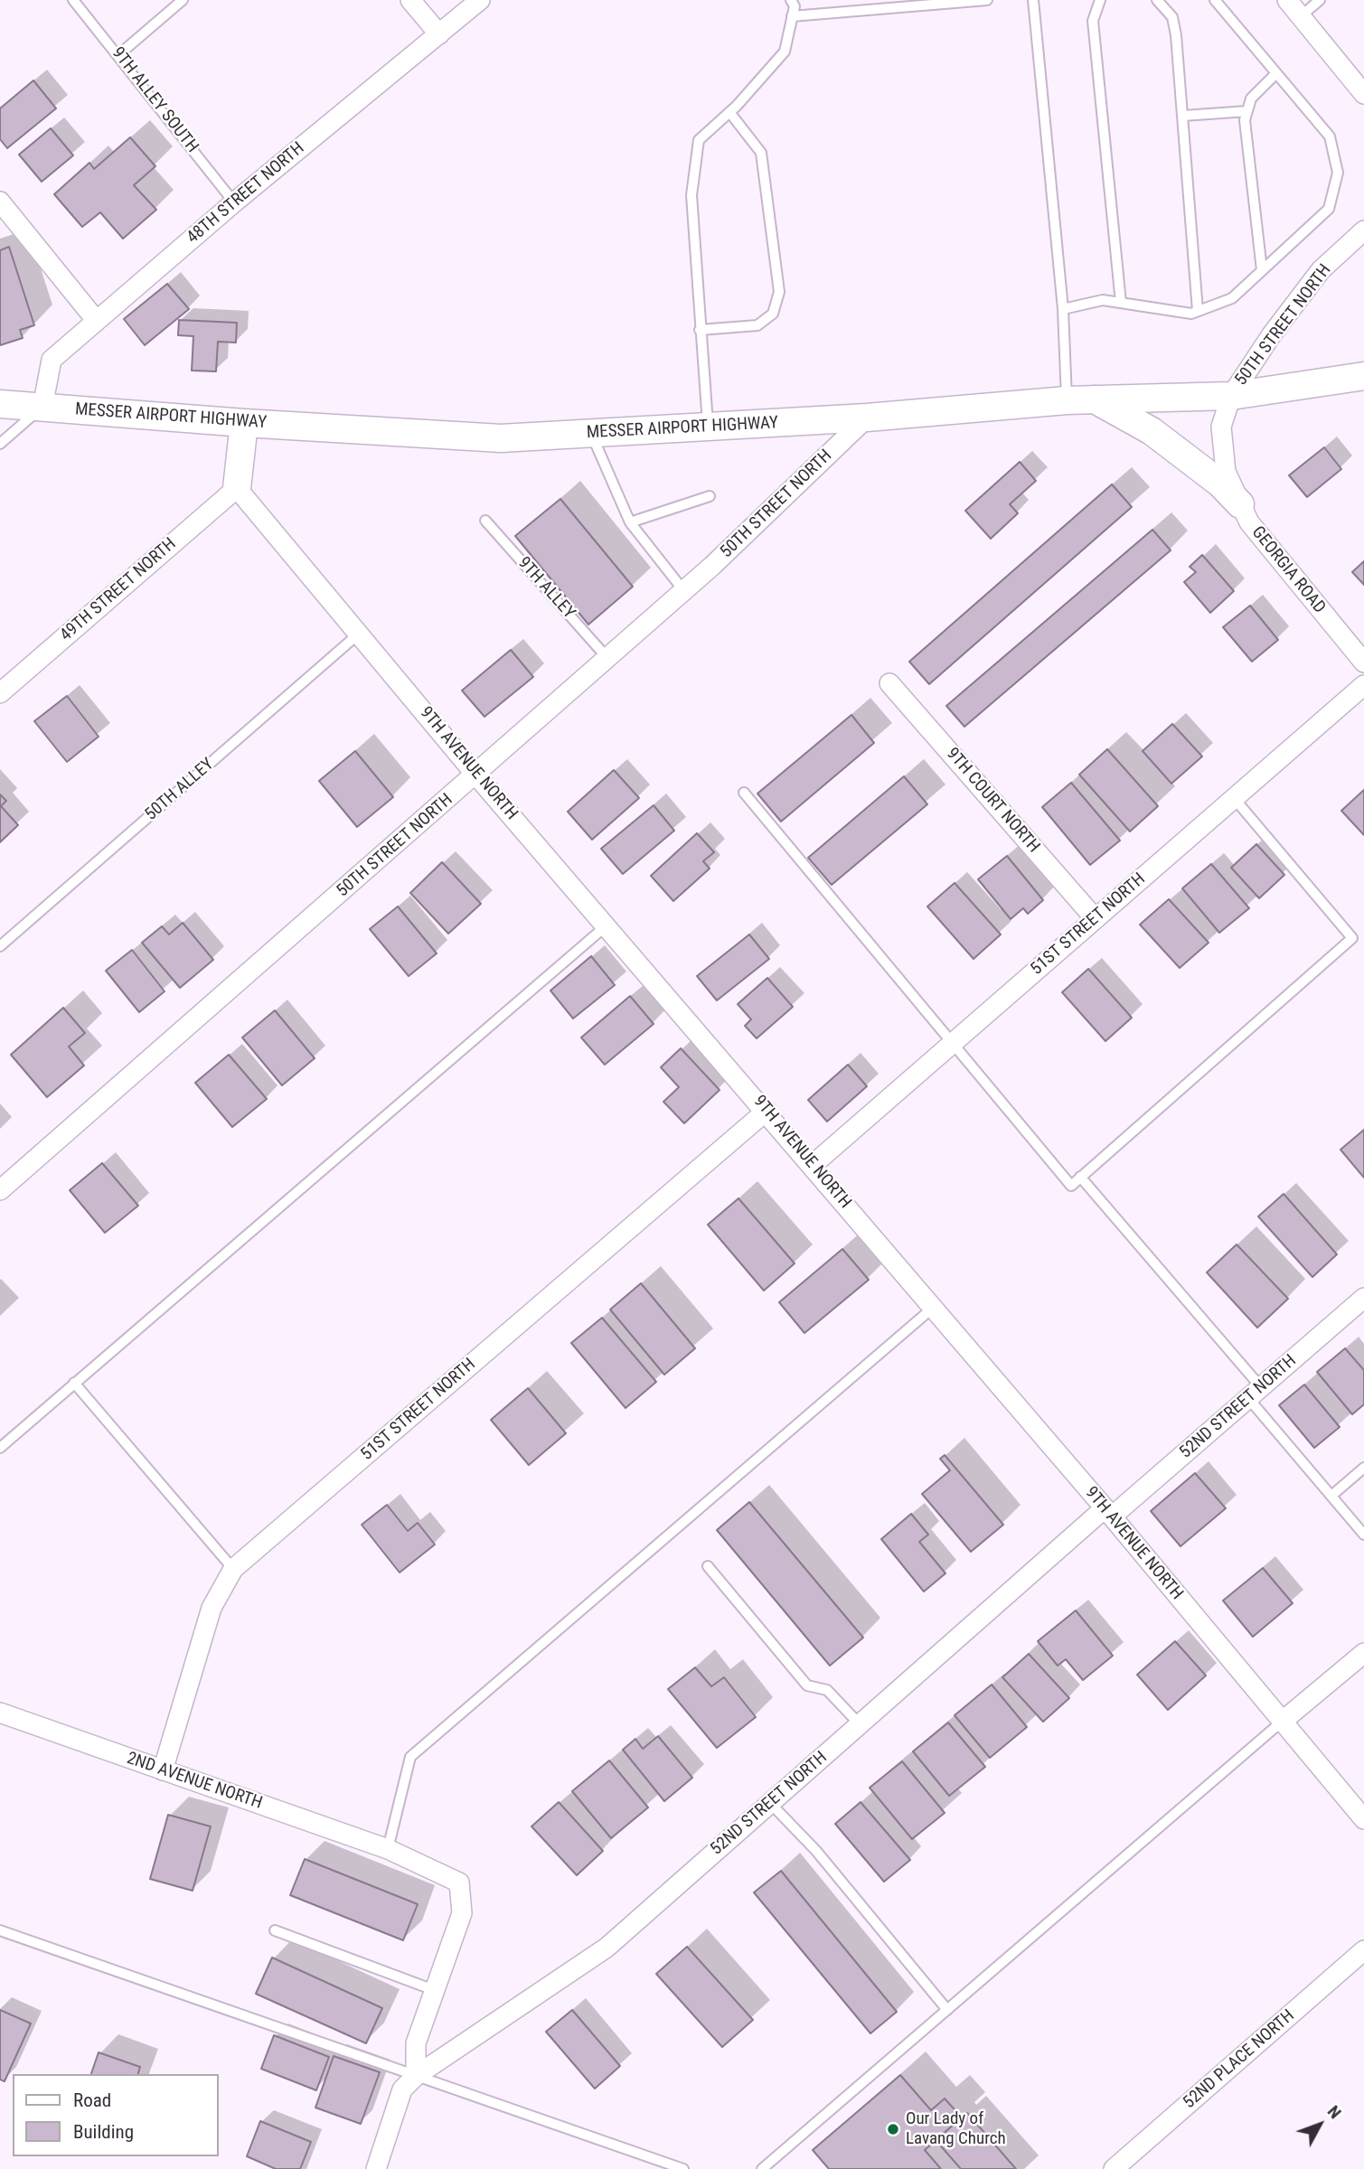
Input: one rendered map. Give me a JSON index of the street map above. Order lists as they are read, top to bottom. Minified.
{"streets":{"main road":["MESSER AIRPORT HIGHWAY"],"street":["48TH STREET NORTH","50TH STREET NORTH","GEORGIA ROAD","49TH STREET NORTH","9TH AVENUE NORTH","9TH COURT NORTH","51ST STREET NORTH","52ND STREET NORTH","2ND AVENUE NORTH","52ND PLACE NORTH"],"lane":["9TH ALLEY SOUTH","9TH ALLEY","50TH ALLEY"]},"crossings":[["9TH ALLEY SOUTH","48TH STREET NORTH"],["48TH STREET NORTH","MESSER AIRPORT HIGHWAY"],["50TH STREET NORTH","MESSER AIRPORT HIGHWAY"],["50TH STREET NORTH","GEORGIA ROAD"],["50TH STREET NORTH","9TH ALLEY"],["50TH STREET NORTH","9TH AVENUE NORTH"],["MESSER AIRPORT HIGHWAY","GEORGIA ROAD"],["49TH STREET NORTH","9TH AVENUE NORTH"],["9TH AVENUE NORTH","50TH ALLEY"],["9TH AVENUE NORTH","51ST STREET NORTH"],["9TH AVENUE NORTH","52ND STREET NORTH"],["9TH COURT NORTH","51ST STREET NORTH"],["51ST STREET NORTH","2ND AVENUE NORTH"]],"places":["Our Lady of Lavang Church"],"legend":["Road","Building"],"north":"top right"}
